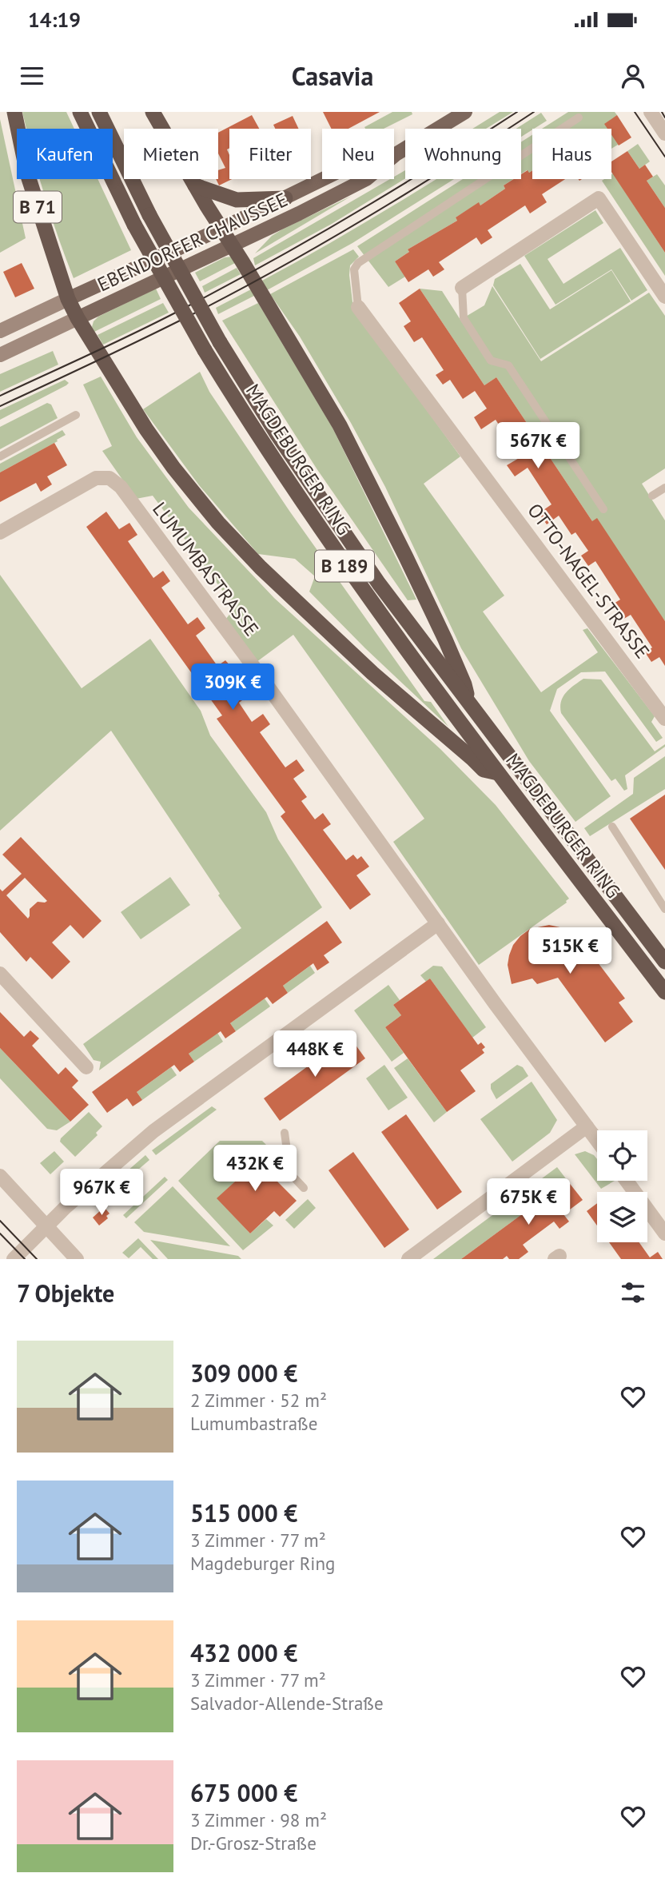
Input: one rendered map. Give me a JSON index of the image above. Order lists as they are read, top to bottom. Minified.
{"streets":{"highway":["B 71","MAGDEBURGER RING","B 189"],"main road":["EBENDORFER CHAUSSEE"],"street":["LUMUMBASTRASSE","OTTO-NAGEL-STRASSE"]},"crossings":[["B 71","EBENDORFER CHAUSSEE"]],"page":{"status":"14:19","header":"Casavia","chip":["Kaufen","Mieten","Filter","Neu","Wohnung","Haus"],"price":["567K €","309K €","515K €","448K €","432K €","967K €","675K €"],"heading":"7 Objekte","list":[{"name":"309 000 €","note":"2 Zimmer · 52 m² · Lumumbastraße"},{"name":"515 000 €","note":"3 Zimmer · 77 m² · Magdeburger Ring"},{"name":"432 000 €","note":"3 Zimmer · 77 m² · Salvador-Allende-Straße"},{"name":"675 000 €","note":"3 Zimmer · 98 m² · Dr.-Grosz-Straße"}]}}
